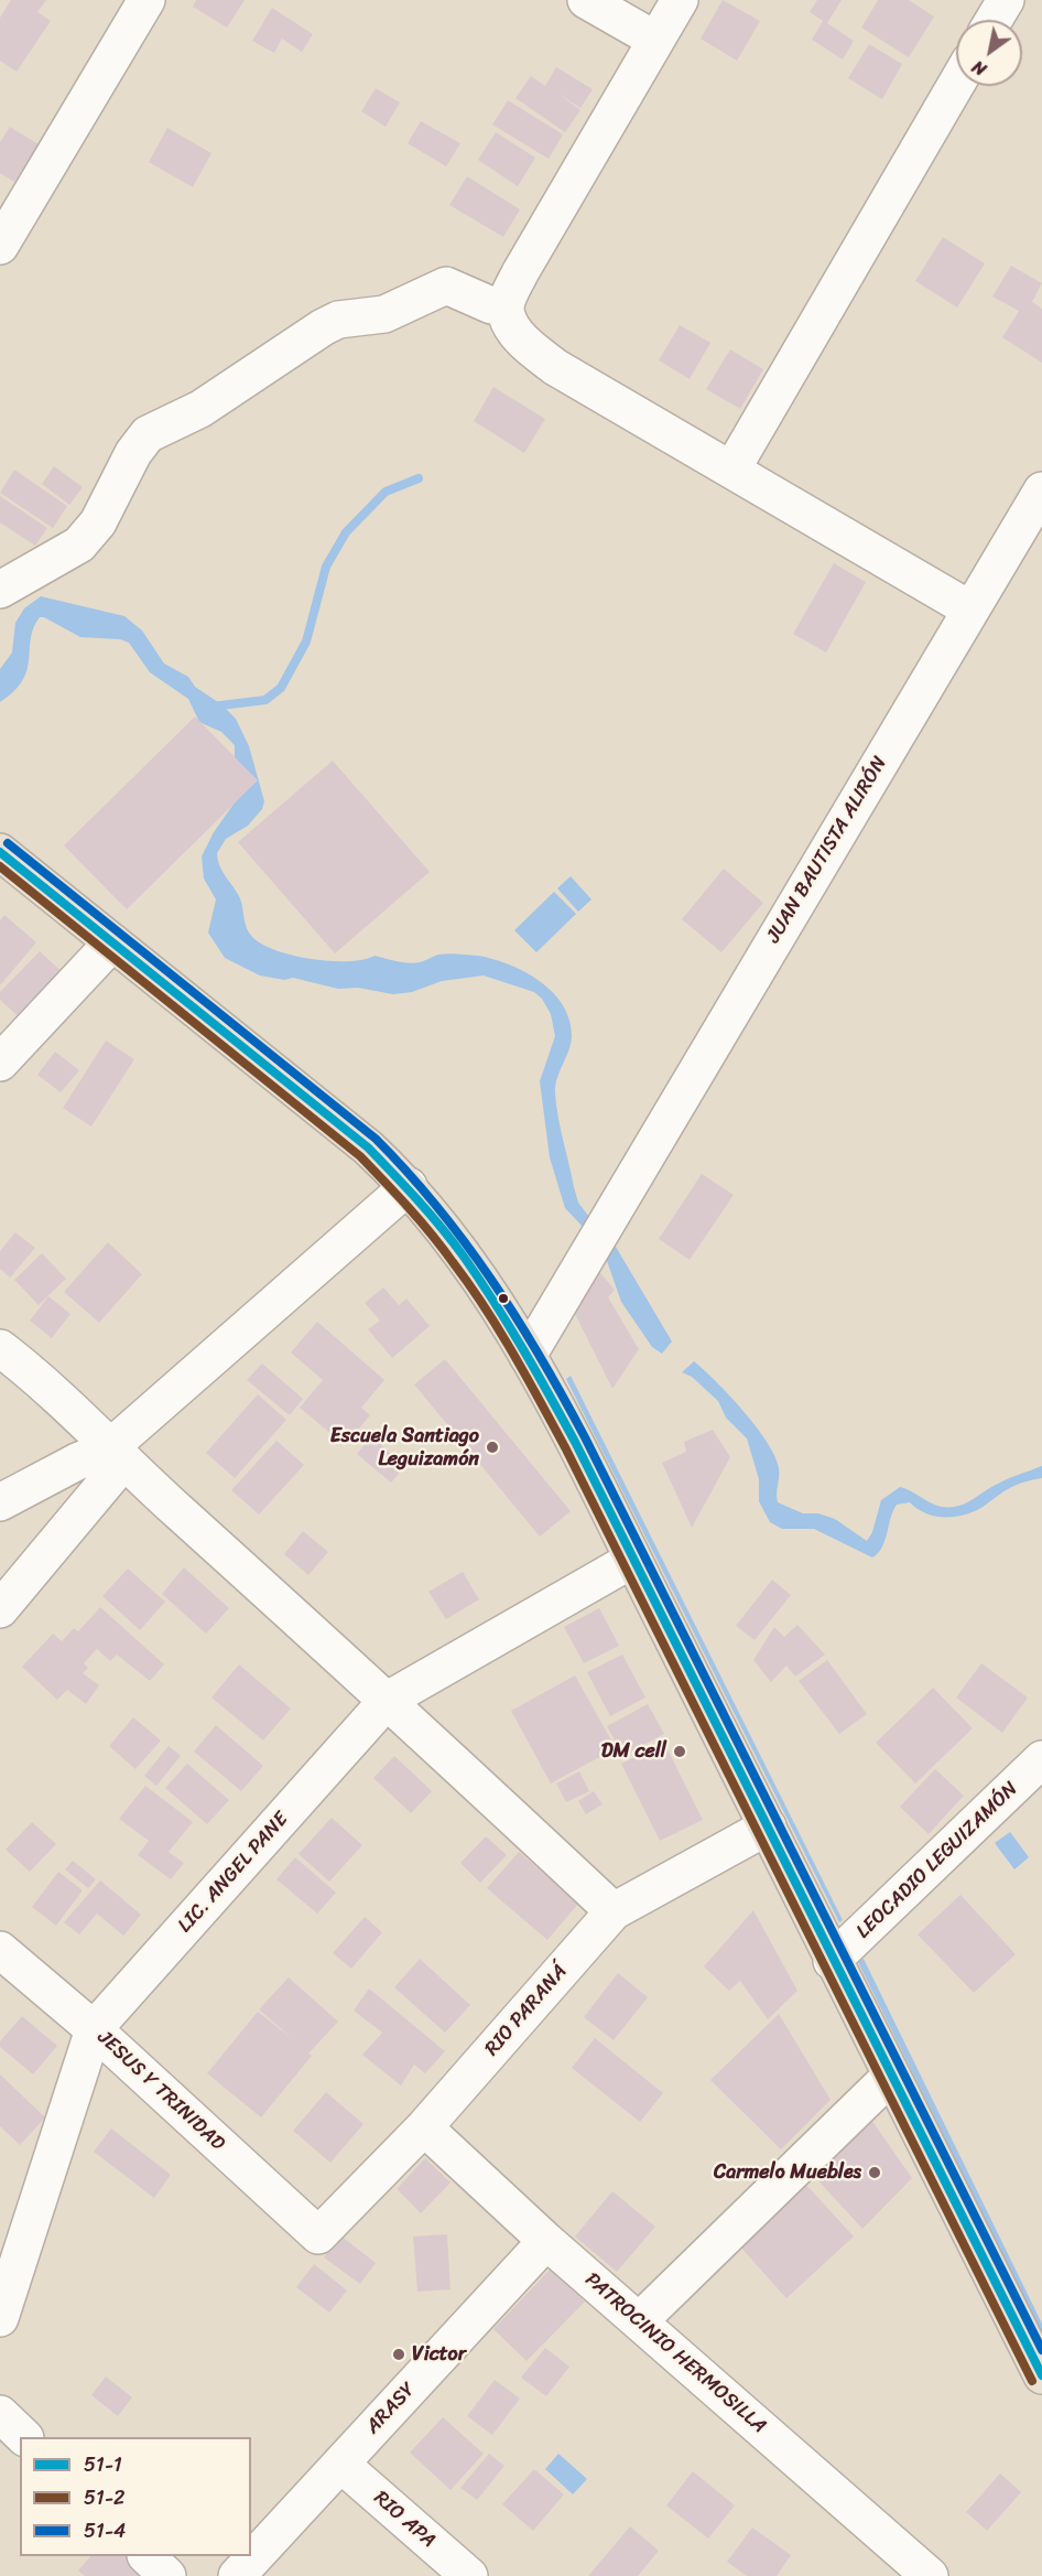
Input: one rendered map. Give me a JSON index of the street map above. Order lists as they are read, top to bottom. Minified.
{"streets":{"street":["JUAN BAUTISTA ALIRÓN","LEOCADIO LEGUIZAMÓN","LIC. ANGEL PANE","RIO PARANÁ","JESUS Y TRINIDAD","PATROCINIO HERMOSILLA","ARASY","RIO APA"]},"crossings":[["LIC. ANGEL PANE","JESUS Y TRINIDAD"],["RIO PARANÁ","JESUS Y TRINIDAD"],["RIO PARANÁ","PATROCINIO HERMOSILLA"],["PATROCINIO HERMOSILLA","ARASY"],["ARASY","RIO APA"]],"places":["Escuela Santiago Leguizamón","DM cell","Carmelo Muebles","Victor"],"lines":["transit line 51-4","transit line 51-1","transit line 51-2"],"legend":["51-1","51-2","51-4"],"north":"bottom left"}
